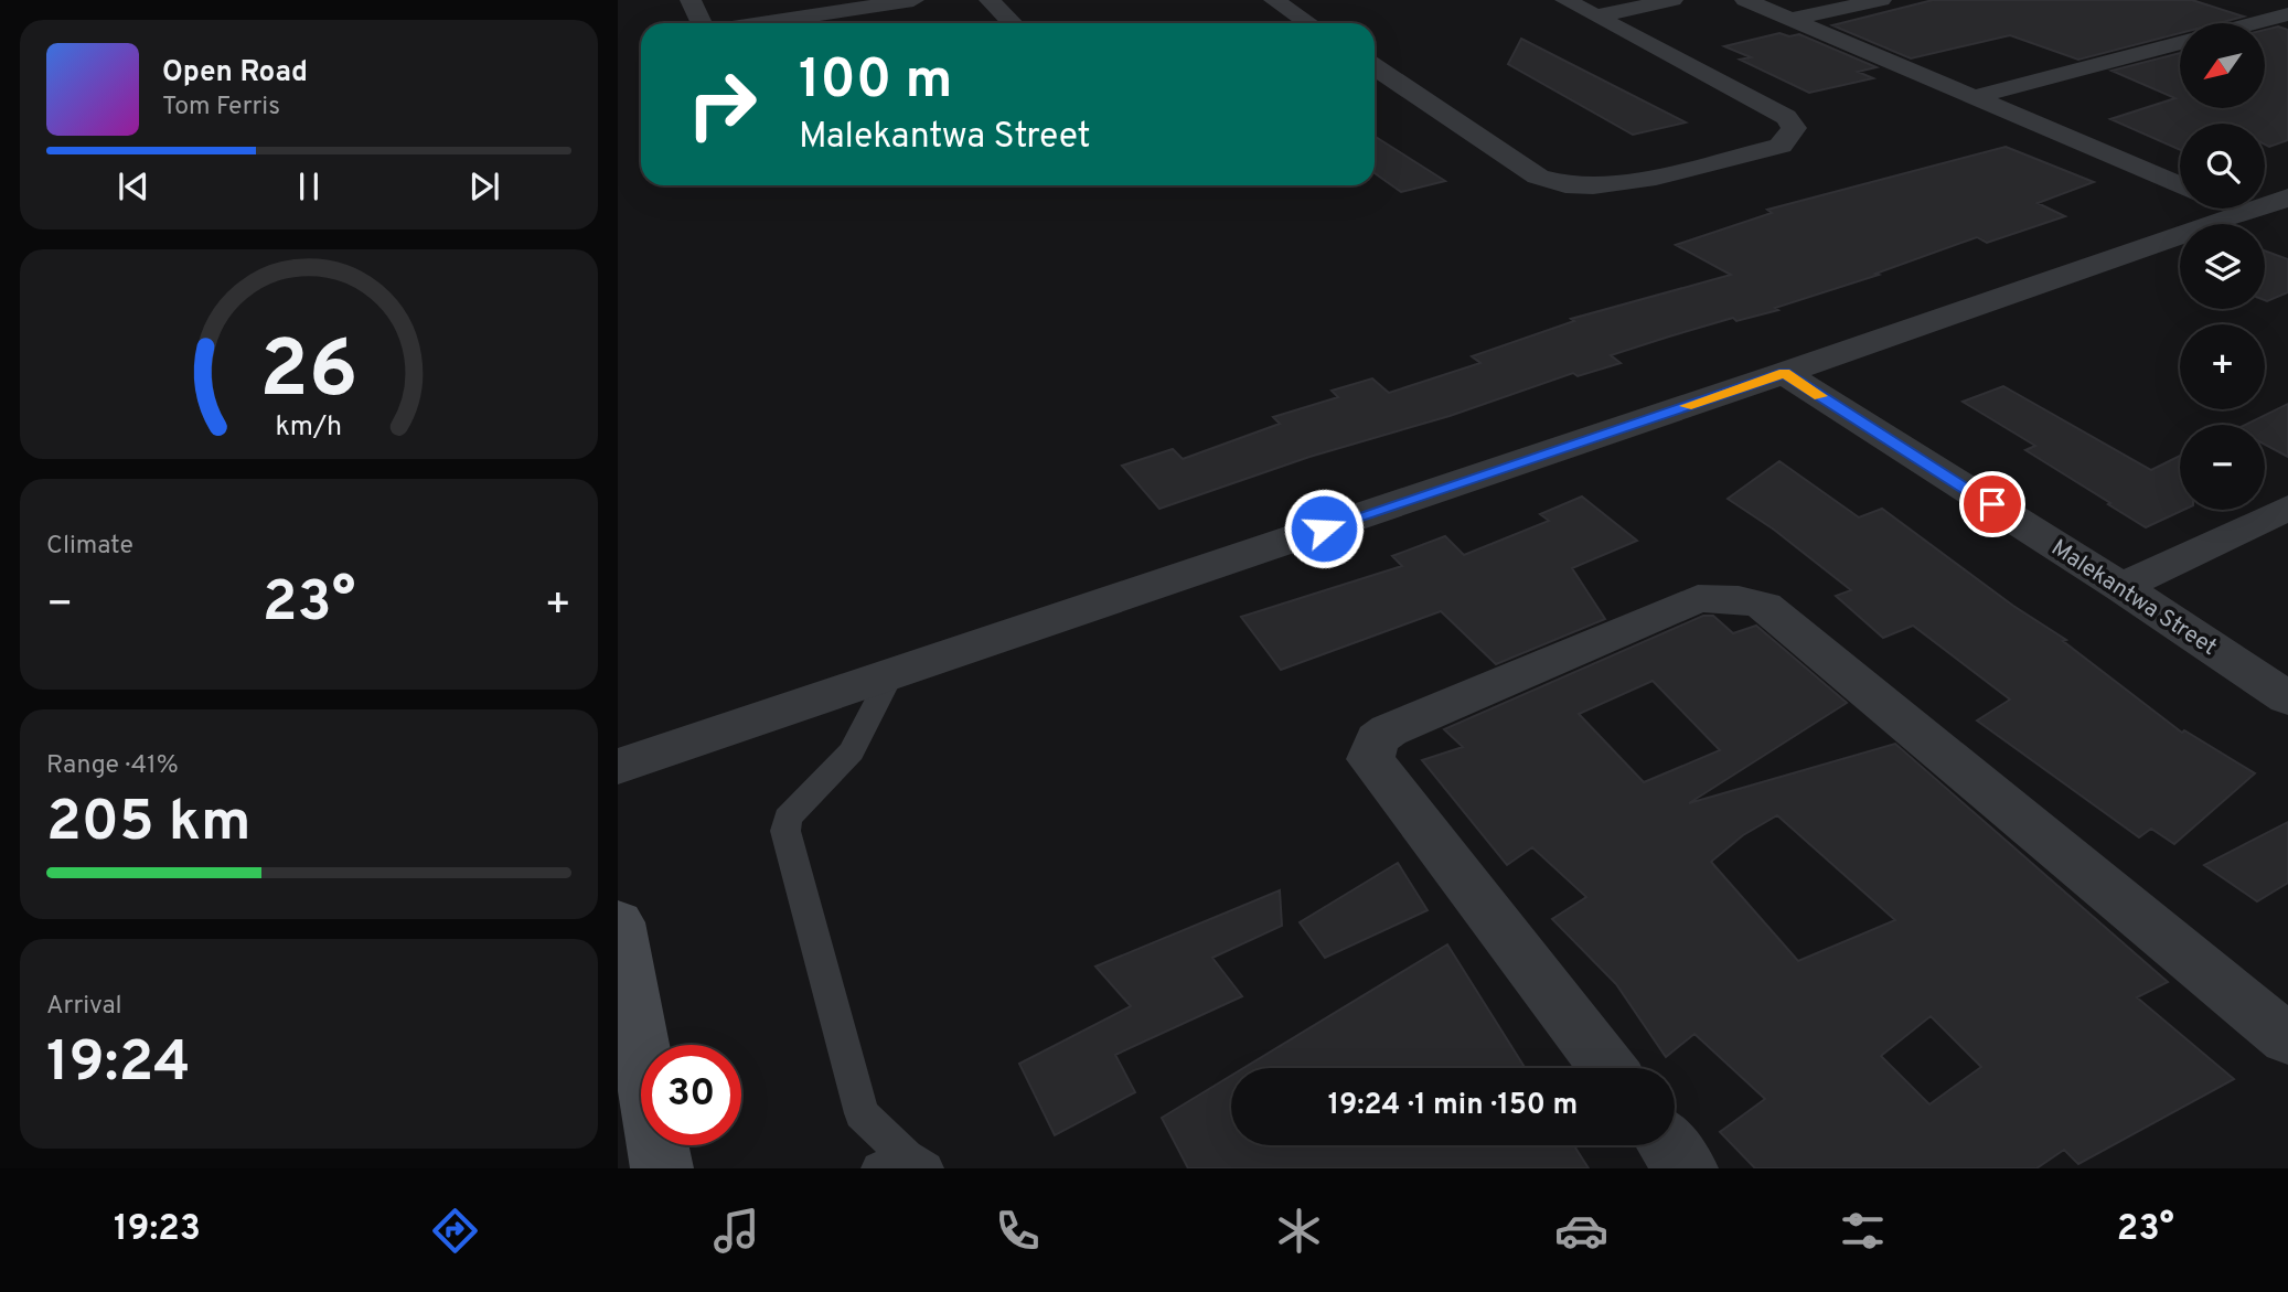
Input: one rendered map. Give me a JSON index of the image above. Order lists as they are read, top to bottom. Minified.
{"streets":{"street":["Malekantwa Street"]},"north":"bottom left","page":{"map_buttons":["+","−"],"turn":["100 m","Malekantwa Street"],"song":["Open Road","Tom Ferris"],"tile":["Climate",["Range · 41%","205 km"],["Arrival","19:24"]],"heat":["−","23°","+"],"limit":"30","trip":"19:24 · 1 min · 150 m","tabs":["19:23","23°"],"gauge":["26","km/h"]}}
